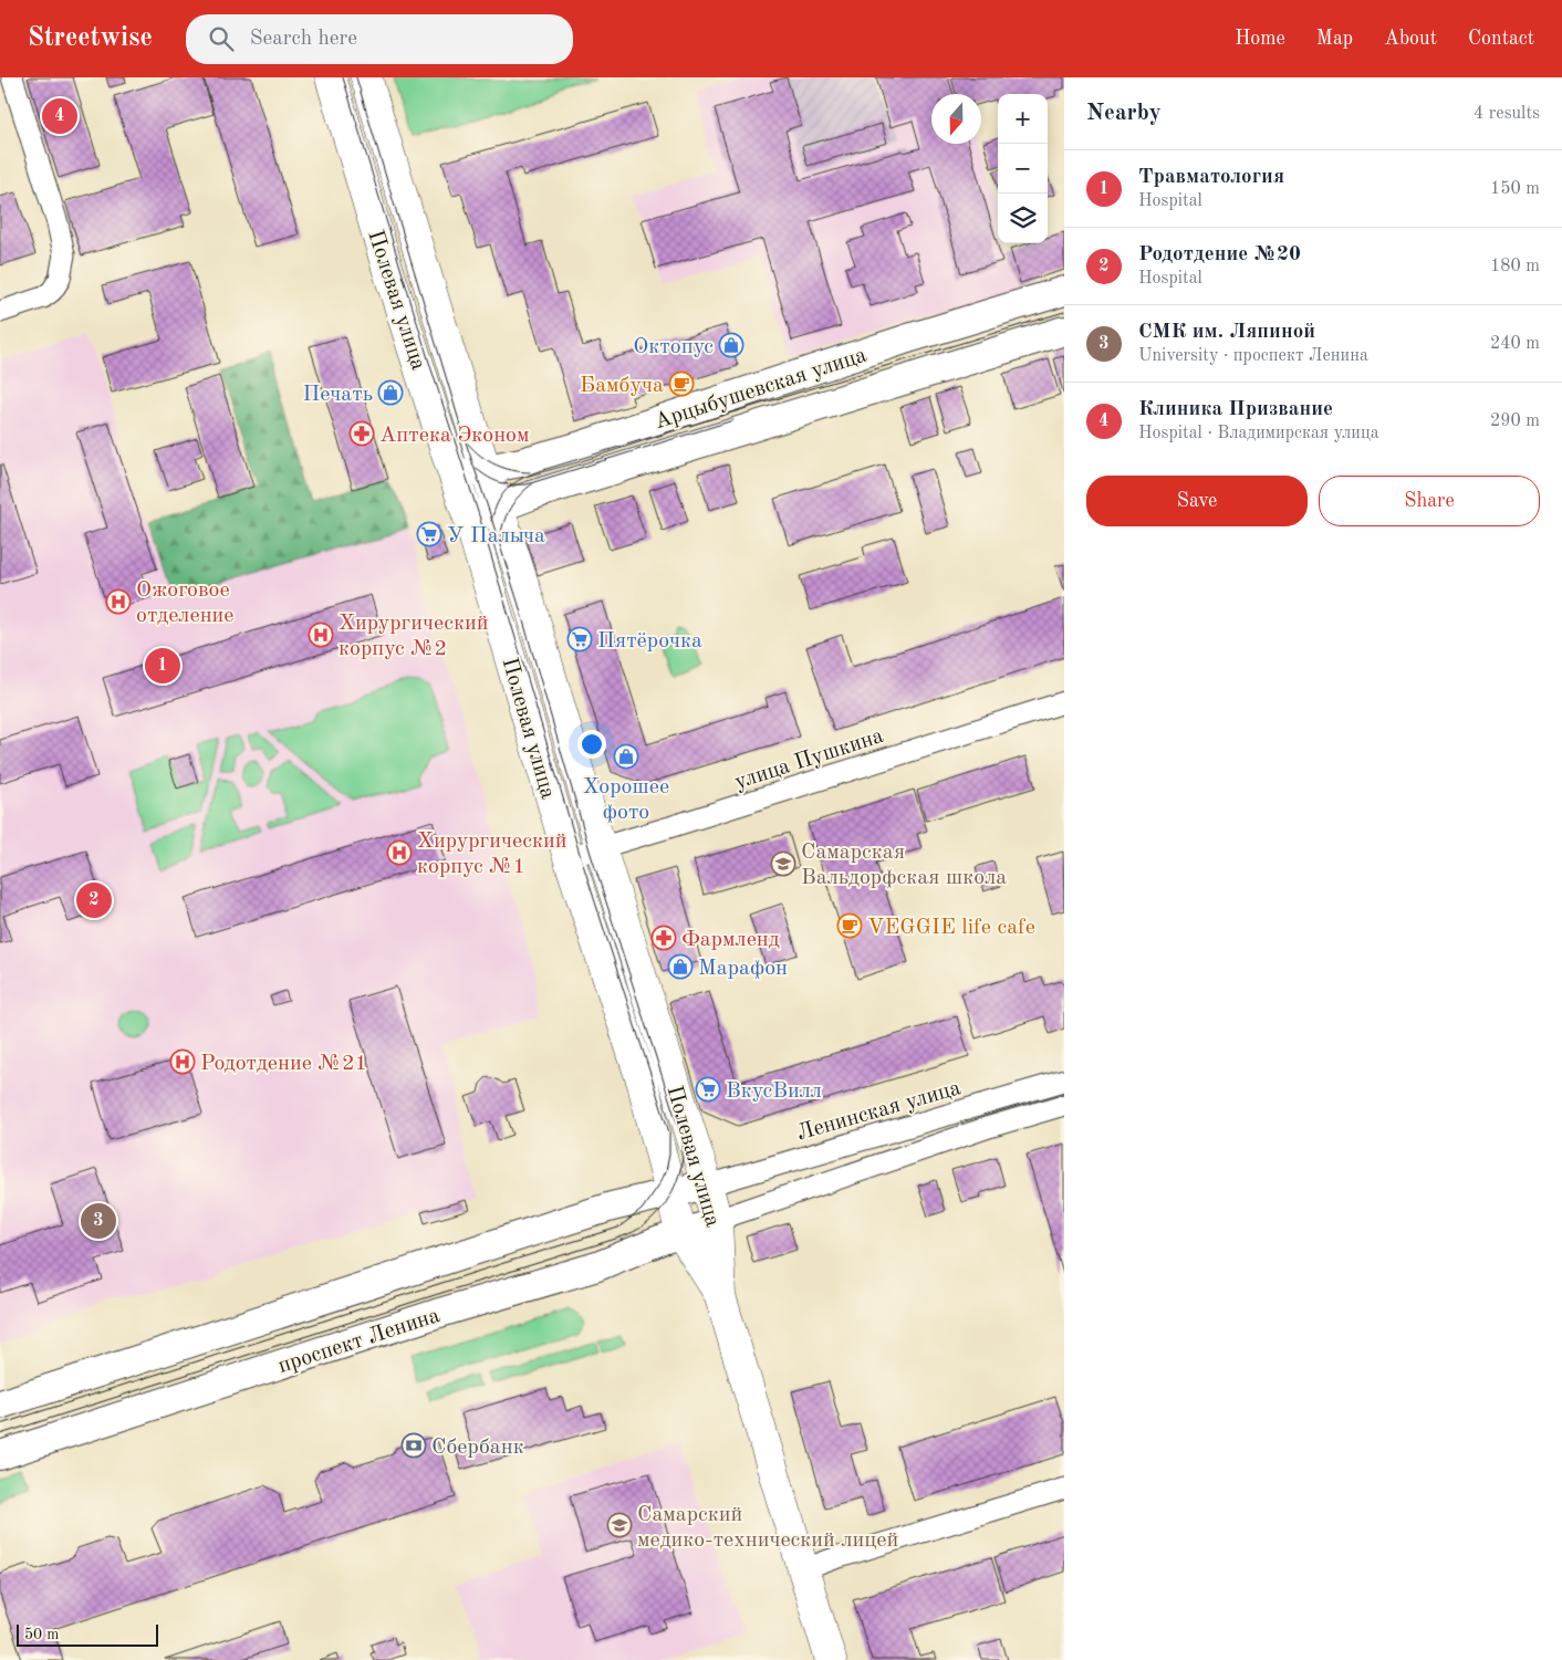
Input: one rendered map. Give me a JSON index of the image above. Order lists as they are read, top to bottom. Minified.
{"streets":{"main road":["Полевая улица","Арцыбушевская улица","проспект Ленина"],"street":["улица Пушкина","Ленинская улица"]},"crossings":[["Полевая улица","Арцыбушевская улица"],["Полевая улица","улица Пушкина"],["Полевая улица","Ленинская улица"],["Полевая улица","проспект Ленина"]],"places":{"shop":["Октопус","Печать","Хорошее фото","Марафон"],"cafe":["Бамбуча","VEGGIE life cafe"],"pharmacy":["Аптека Эконом","Фармленд"],"supermarket":["У Палыча","Пятёрочка","ВкусВилл"],"hospital":["Ожоговое отделение","Хирургический корпус №2","Хирургический корпус №1","Родотдение №21"],"school or university":["Самарская Вальдорфская школа","Самарский медико-технический лицей"],"bank":["Сбербанк"]},"scale_bar":"50 m","north":"bottom","page":{"header":"Streetwise","search":"Search here","nav":["Home","Map","About","Contact"],"heading":["Nearby","4 results"],"map_buttons":["+","−"],"pins":["4","1","2","3"],"list":[{"mark":"1","name":"Травматология","note":"Hospital","value":"150 m"},{"mark":"2","name":"Родотдение №20","note":"Hospital","value":"180 m"},{"mark":"3","name":"СМК им. Ляпиной","note":"University · проспект Ленина","value":"240 m"},{"mark":"4","name":"Клиника Призвание","note":"Hospital · Владимирская улица","value":"290 m"}],"buttons":["Save","Share"],"scale":"50 m"}}
